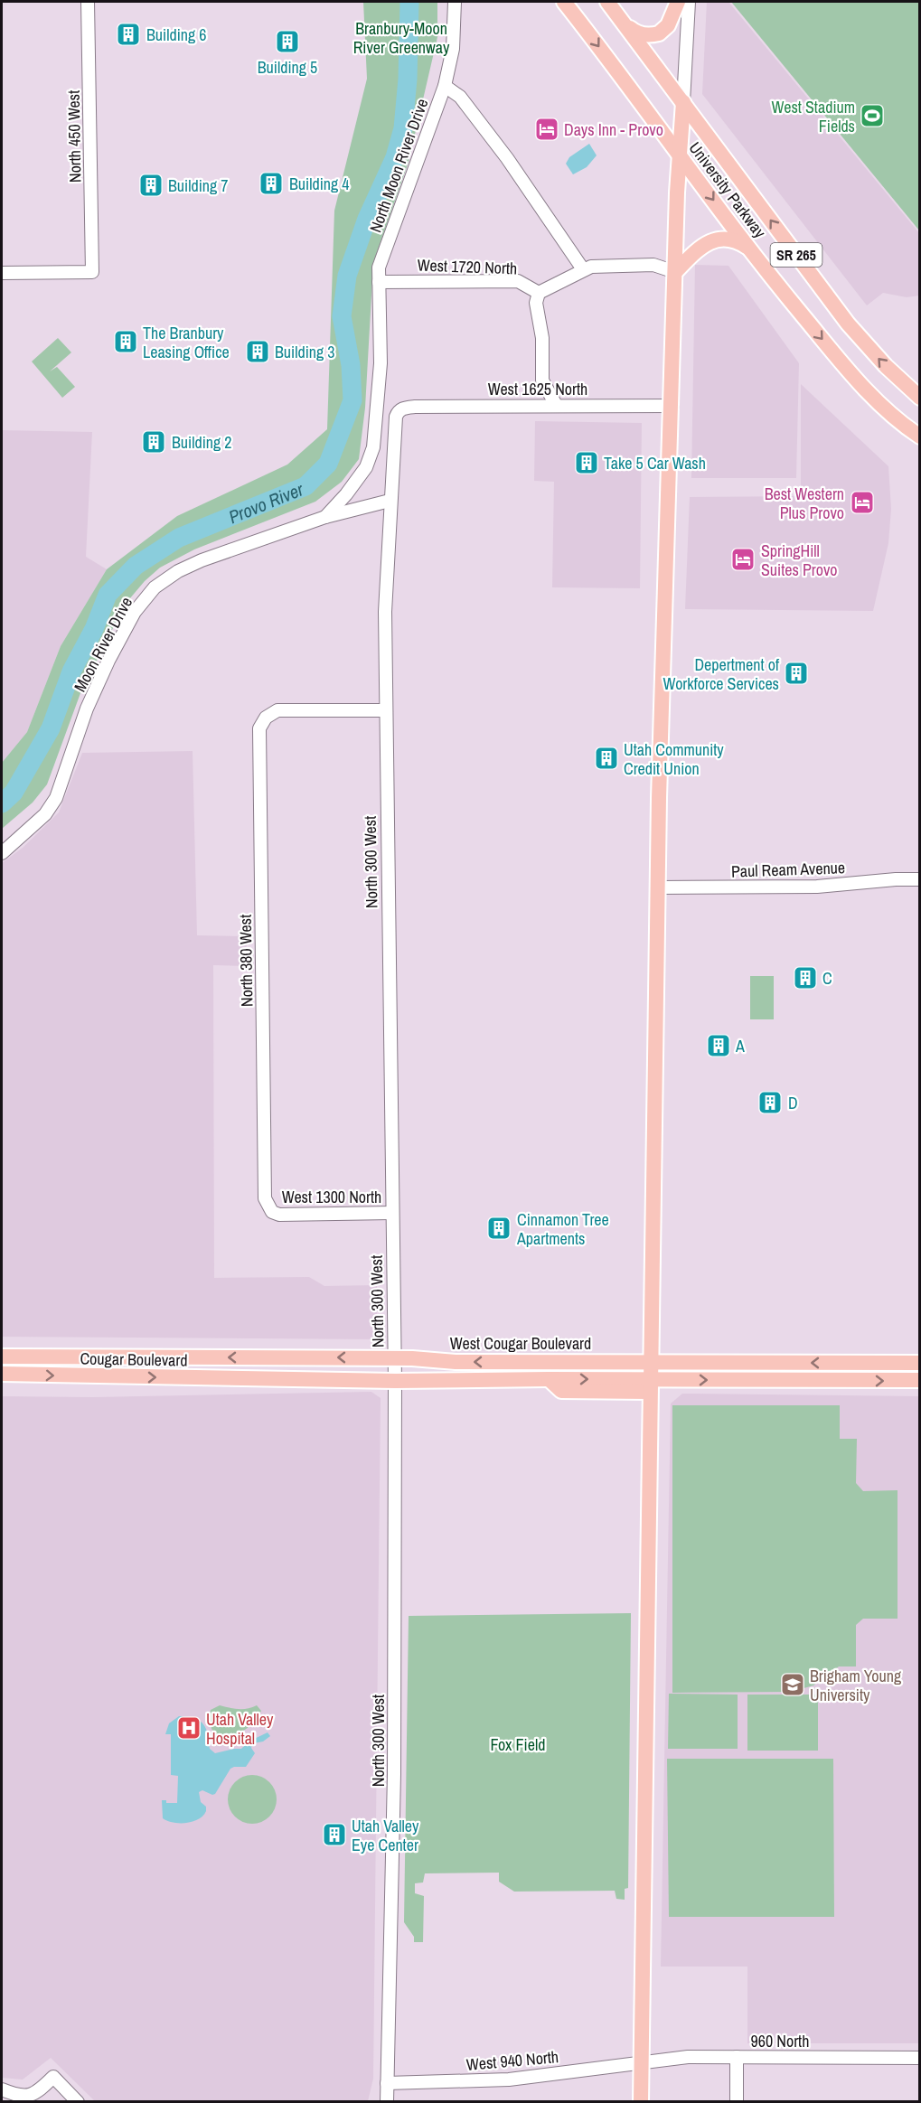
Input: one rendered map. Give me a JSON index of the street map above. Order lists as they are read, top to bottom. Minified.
{"streets":{"main road":["University Parkway","SR 265","West Cougar Boulevard","Cougar Boulevard"],"street":["North 450 West","North Moon River Drive","West 1720 North","West 1625 North","Moon River Drive","North 300 West","Paul Ream Avenue","North 380 West","West 1300 North","960 North","West 940 North"]},"crossings":[["North Moon River Drive","West 1720 North"],["North Moon River Drive","Moon River Drive"],["West 1625 North","North 300 West"],["North 300 West","North 380 West"],["North 300 West","West 1300 North"],["North 300 West","West Cougar Boulevard"],["North 300 West","Cougar Boulevard"],["North 300 West","West 940 North"],["North 380 West","West 1300 North"],["West Cougar Boulevard","Cougar Boulevard"],["960 North","West 940 North"]],"water":["Provo River"],"parks":["Branbury-Moon River Greenway","Fox Field"],"places":{"building":["Building 6","Building 5","Building 4","Building 7","The Branbury Leasing Office","Building 3","Building 2","Take 5 Car Wash","Depertment of Workforce Services","Utah Community Credit Union","C","A","D","Cinnamon Tree Apartments","Utah Valley Eye Center"],"sports":["West Stadium Fields"],"hotel":["Days Inn - Provo","Best Western Plus Provo","SpringHill Suites Provo"],"school or university":["Brigham Young University"],"hospital":["Utah Valley Hospital"]}}
